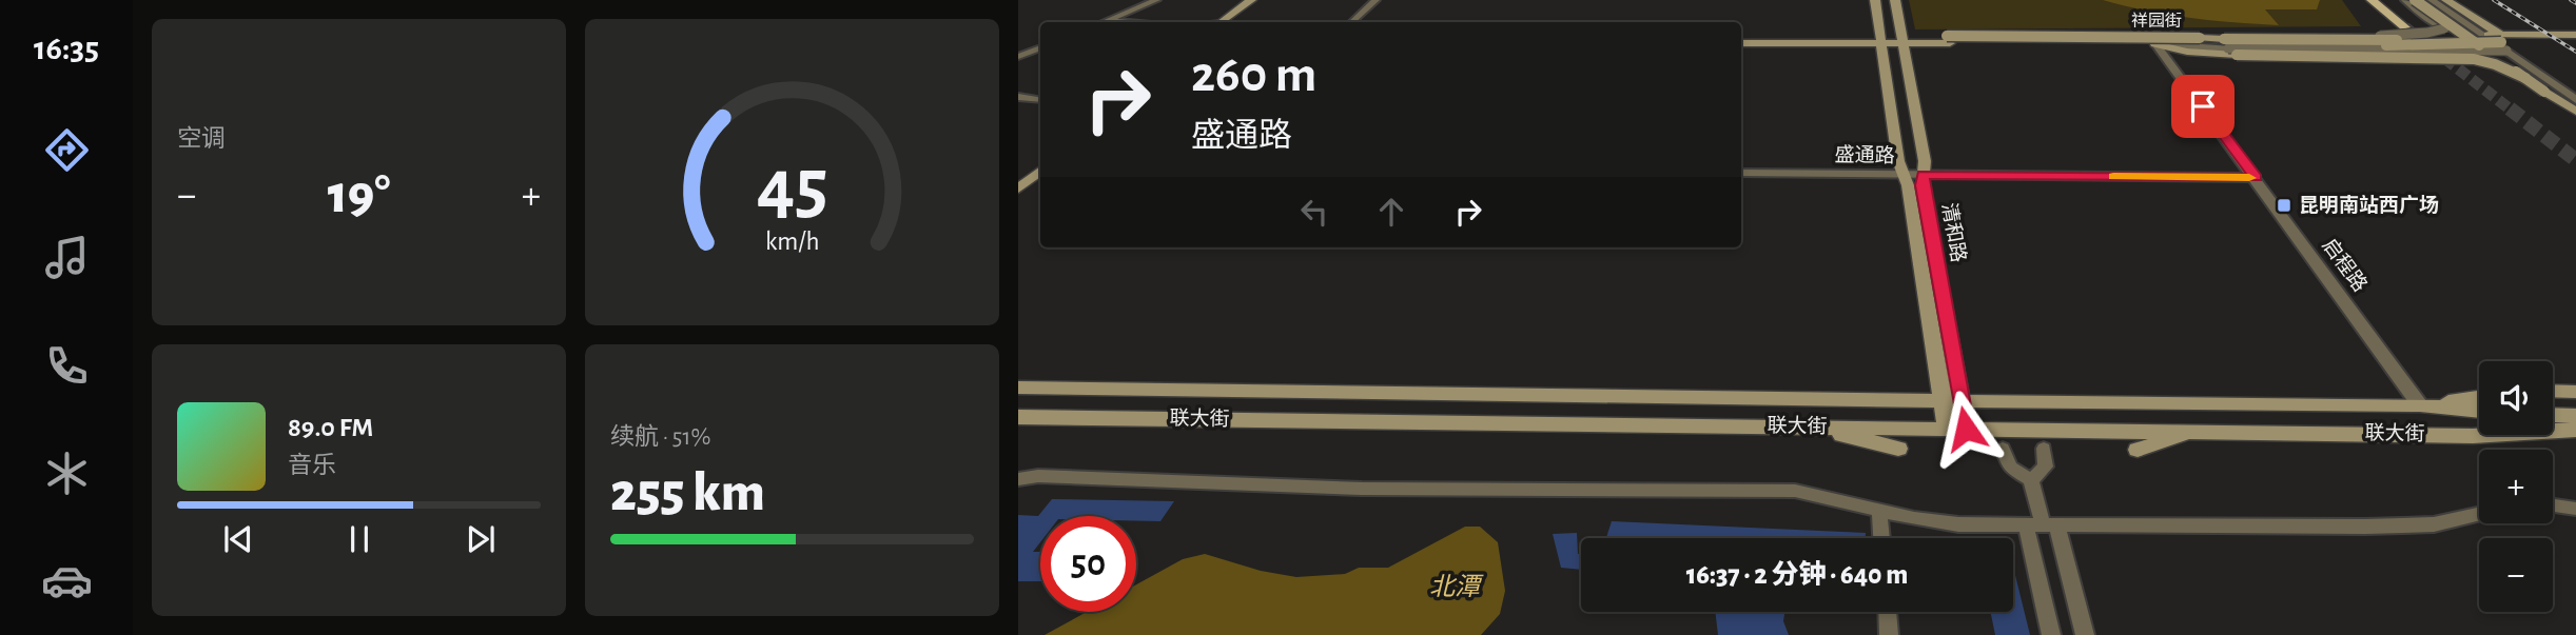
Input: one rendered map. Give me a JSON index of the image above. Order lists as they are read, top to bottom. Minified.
{"streets":{"main road":["祥园街","清和路","联大街"],"street":["盛通路","启程路"]},"crossings":[["祥园街","清和路"],["祥园街","启程路"],["盛通路","清和路"],["盛通路","启程路"],["清和路","联大街"],["启程路","联大街"]],"water":["北潭"],"places":{"transit":["昆明南站西广场"]},"page":{"tabs":"16:35","tile":["空调",["续航 · 51%","255 km"]],"turn":["260 m","盛通路"],"heat":["−","19°","+"],"map_buttons":["+","−"],"song":["89.0 FM","音乐"],"limit":"50","trip":"16:37 · 2 分钟 · 640 m","gauge":["45","km/h"]}}
